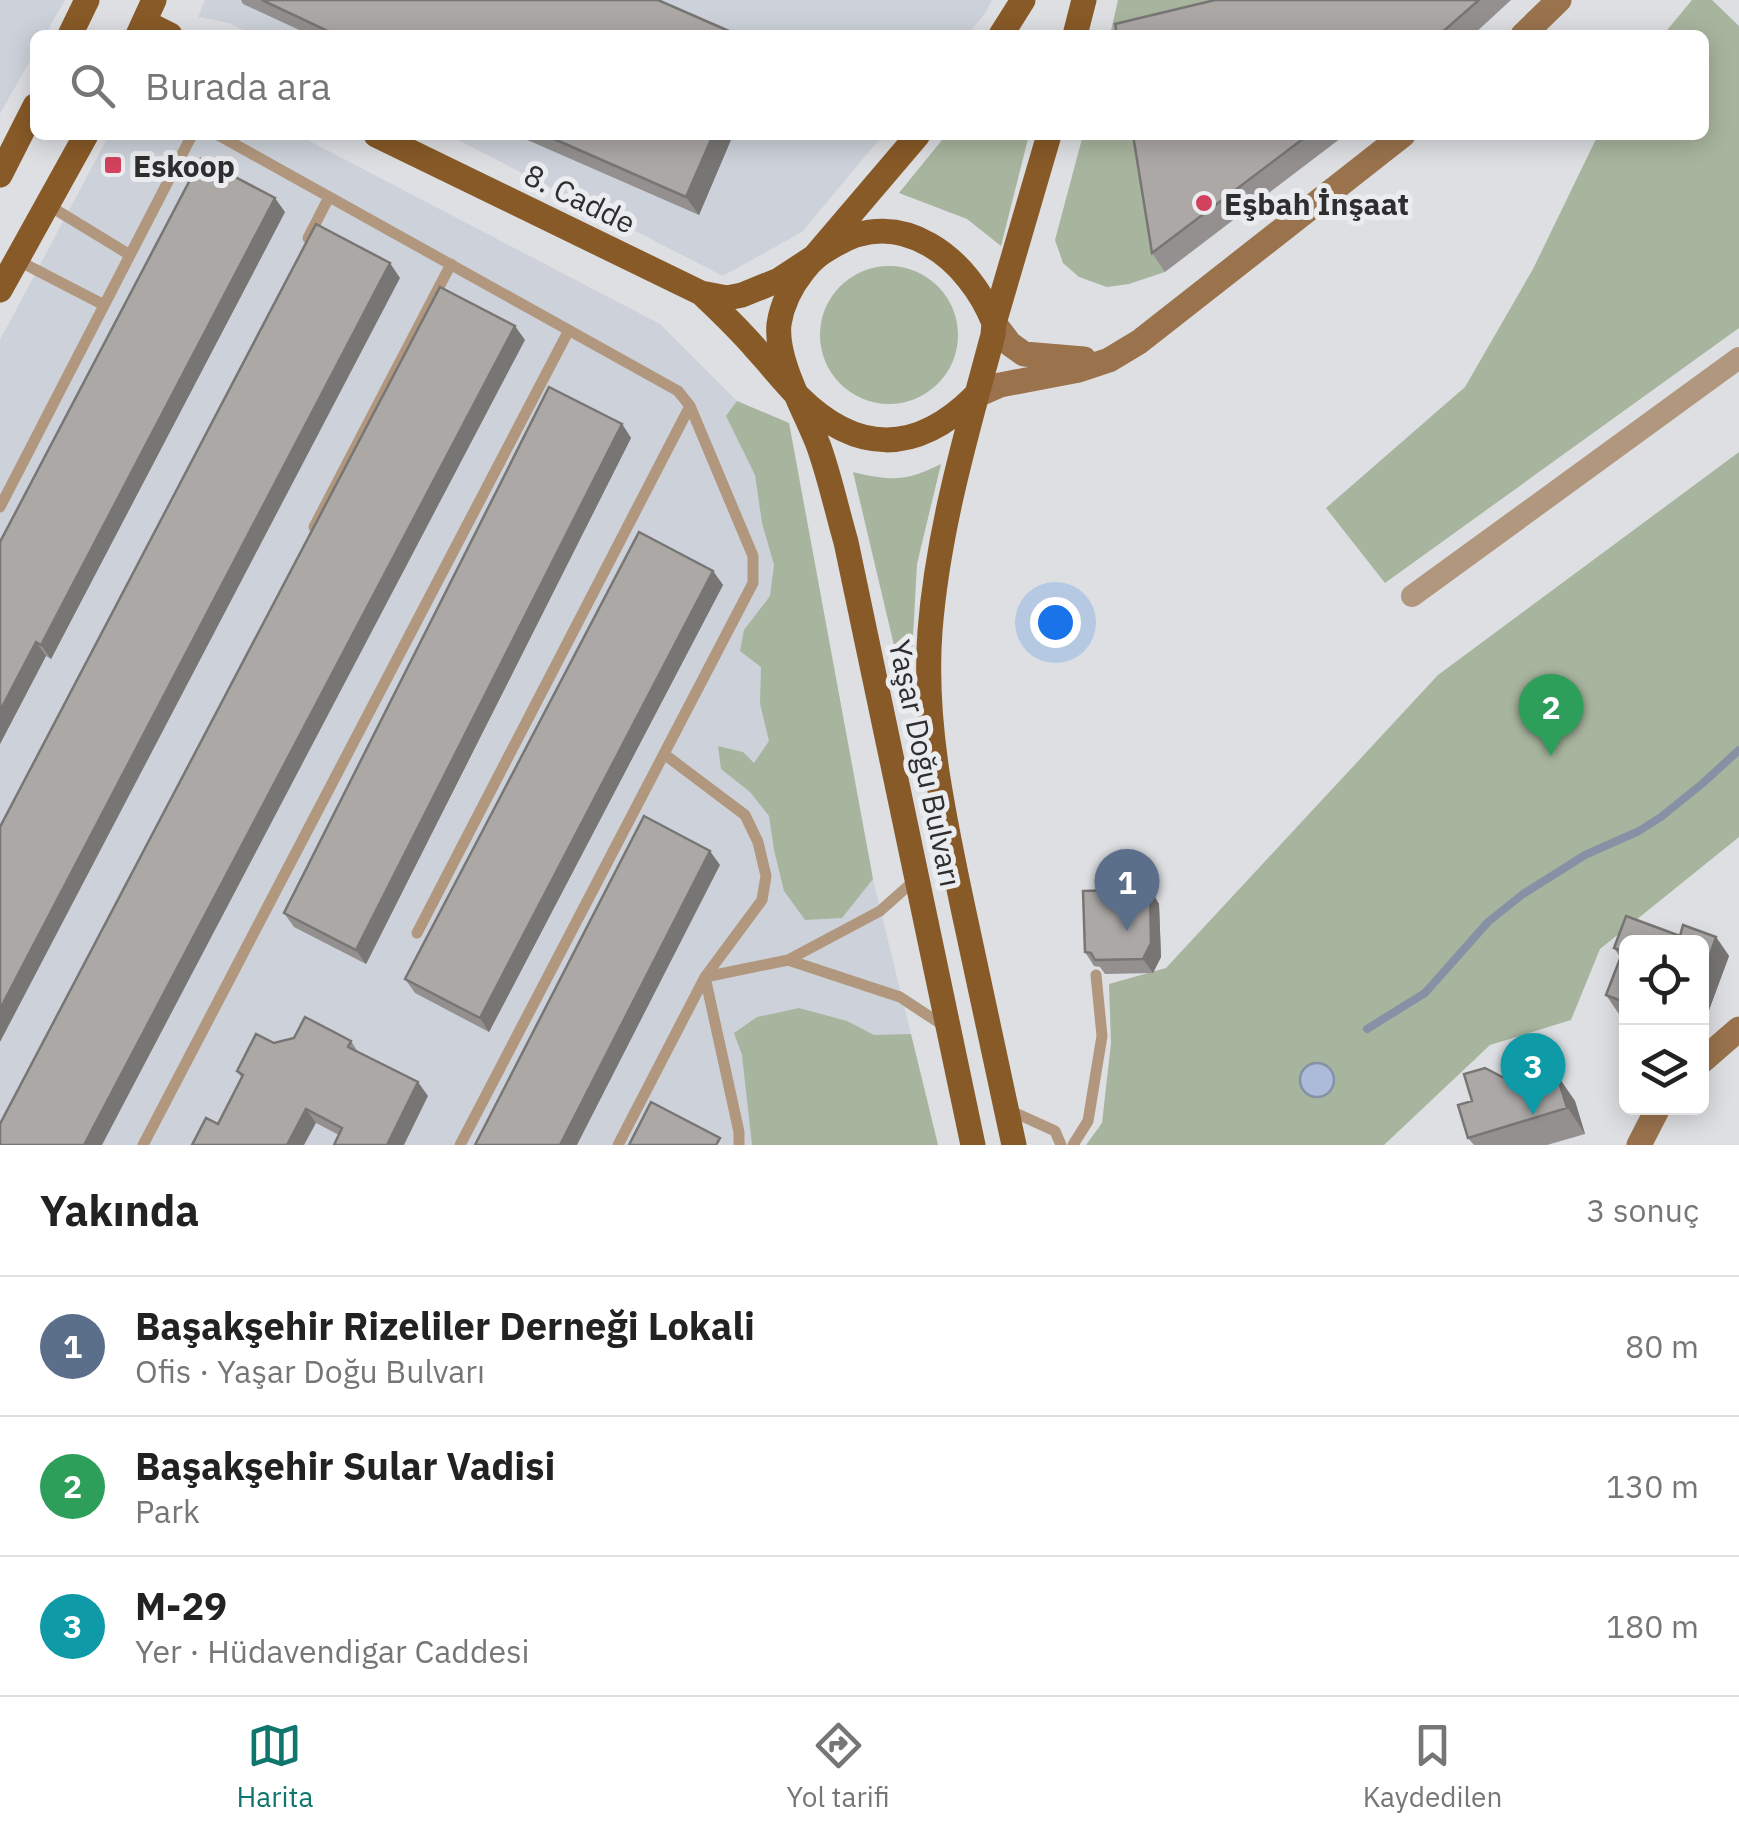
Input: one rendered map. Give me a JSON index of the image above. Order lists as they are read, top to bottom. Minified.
{"streets":{"main road":["8. Cadde","Yaşar Doğu Bulvarı"]},"crossings":[["8. Cadde","Yaşar Doğu Bulvarı"]],"places":{"transit":["Eskoop"],"other":["Eşbah İnşaat"]},"page":{"search":"Burada ara","pins":["2","1","3"],"heading":["Yakında","3 sonuç"],"list":[{"mark":"1","name":"Başakşehir Rizeliler Derneği Lokali","note":"Ofis · Yaşar Doğu Bulvarı","value":"80 m"},{"mark":"2","name":"Başakşehir Sular Vadisi","note":"Park","value":"130 m"},{"mark":"3","name":"M-29","note":"Yer · Hüdavendigar Caddesi","value":"180 m"}],"nav":["Harita","Yol tarifi","Kaydedilen"]}}
